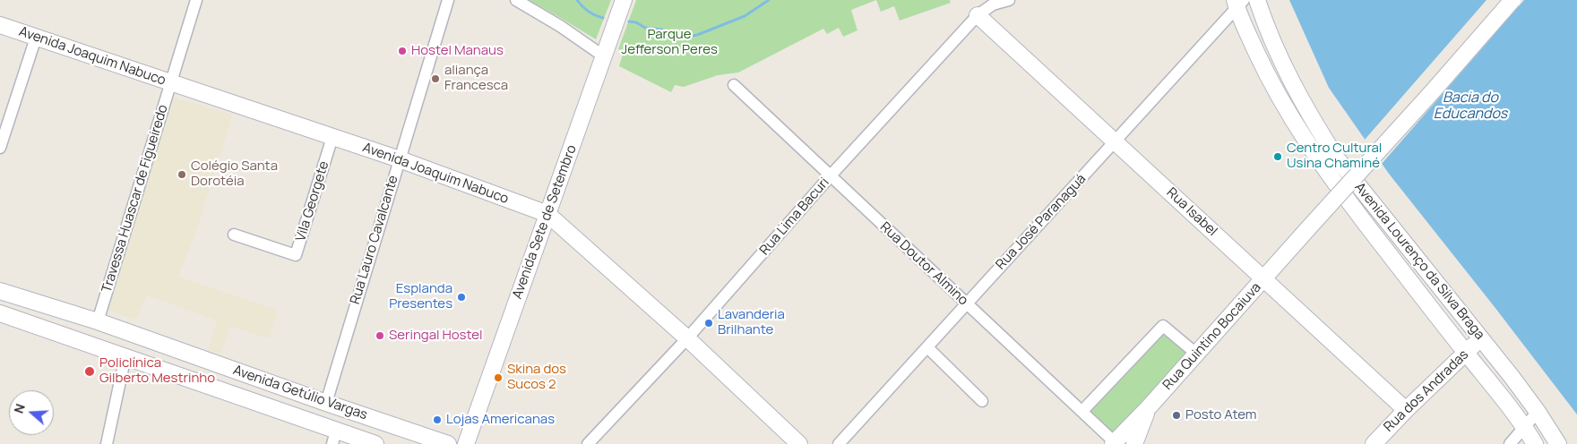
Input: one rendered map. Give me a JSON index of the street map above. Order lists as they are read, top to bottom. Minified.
{"streets":{"street":["Avenida Joaquim Nabuco","Travessa Huascar de Figueiredo","Vila Georgete","Rua Isabel","Rua Lima Bacuri","Avenida Sete de Setembro","Rua José Paranaguá","Rua Lauro Cavalcante","Avenida Lourenço da Silva Braga","Rua Doutor Almino","Rua Quintino Bocaiuva","Rua dos Andradas","Avenida Getúlio Vargas"]},"crossings":[["Avenida Joaquim Nabuco","Travessa Huascar de Figueiredo"],["Avenida Joaquim Nabuco","Vila Georgete"],["Avenida Joaquim Nabuco","Rua Lima Bacuri"],["Avenida Joaquim Nabuco","Avenida Sete de Setembro"],["Avenida Joaquim Nabuco","Rua Lauro Cavalcante"],["Travessa Huascar de Figueiredo","Avenida Getúlio Vargas"],["Rua Isabel","Rua Lima Bacuri"],["Rua Isabel","Rua José Paranaguá"],["Rua Isabel","Rua Quintino Bocaiuva"],["Rua Isabel","Rua dos Andradas"],["Rua Lima Bacuri","Rua Doutor Almino"],["Rua José Paranaguá","Avenida Lourenço da Silva Braga"],["Rua José Paranaguá","Rua Doutor Almino"],["Rua Lauro Cavalcante","Avenida Getúlio Vargas"],["Avenida Lourenço da Silva Braga","Rua dos Andradas"],["Rua Doutor Almino","Rua Quintino Bocaiuva"]],"water":["Bacia do Educandos"],"parks":["Parque Jefferson Peres"],"places":["Hostel Manaus","aliança Francesca","Centro Cultural Usina Chaminé","Colégio Santa Dorotéia","Esplanda Presentes","Lavanderia Brilhante","Seringal Hostel","Policlínica Gilberto Mestrinho","Skina dos Sucos 2","Posto Atem","Lojas Americanas"],"north":"left"}
